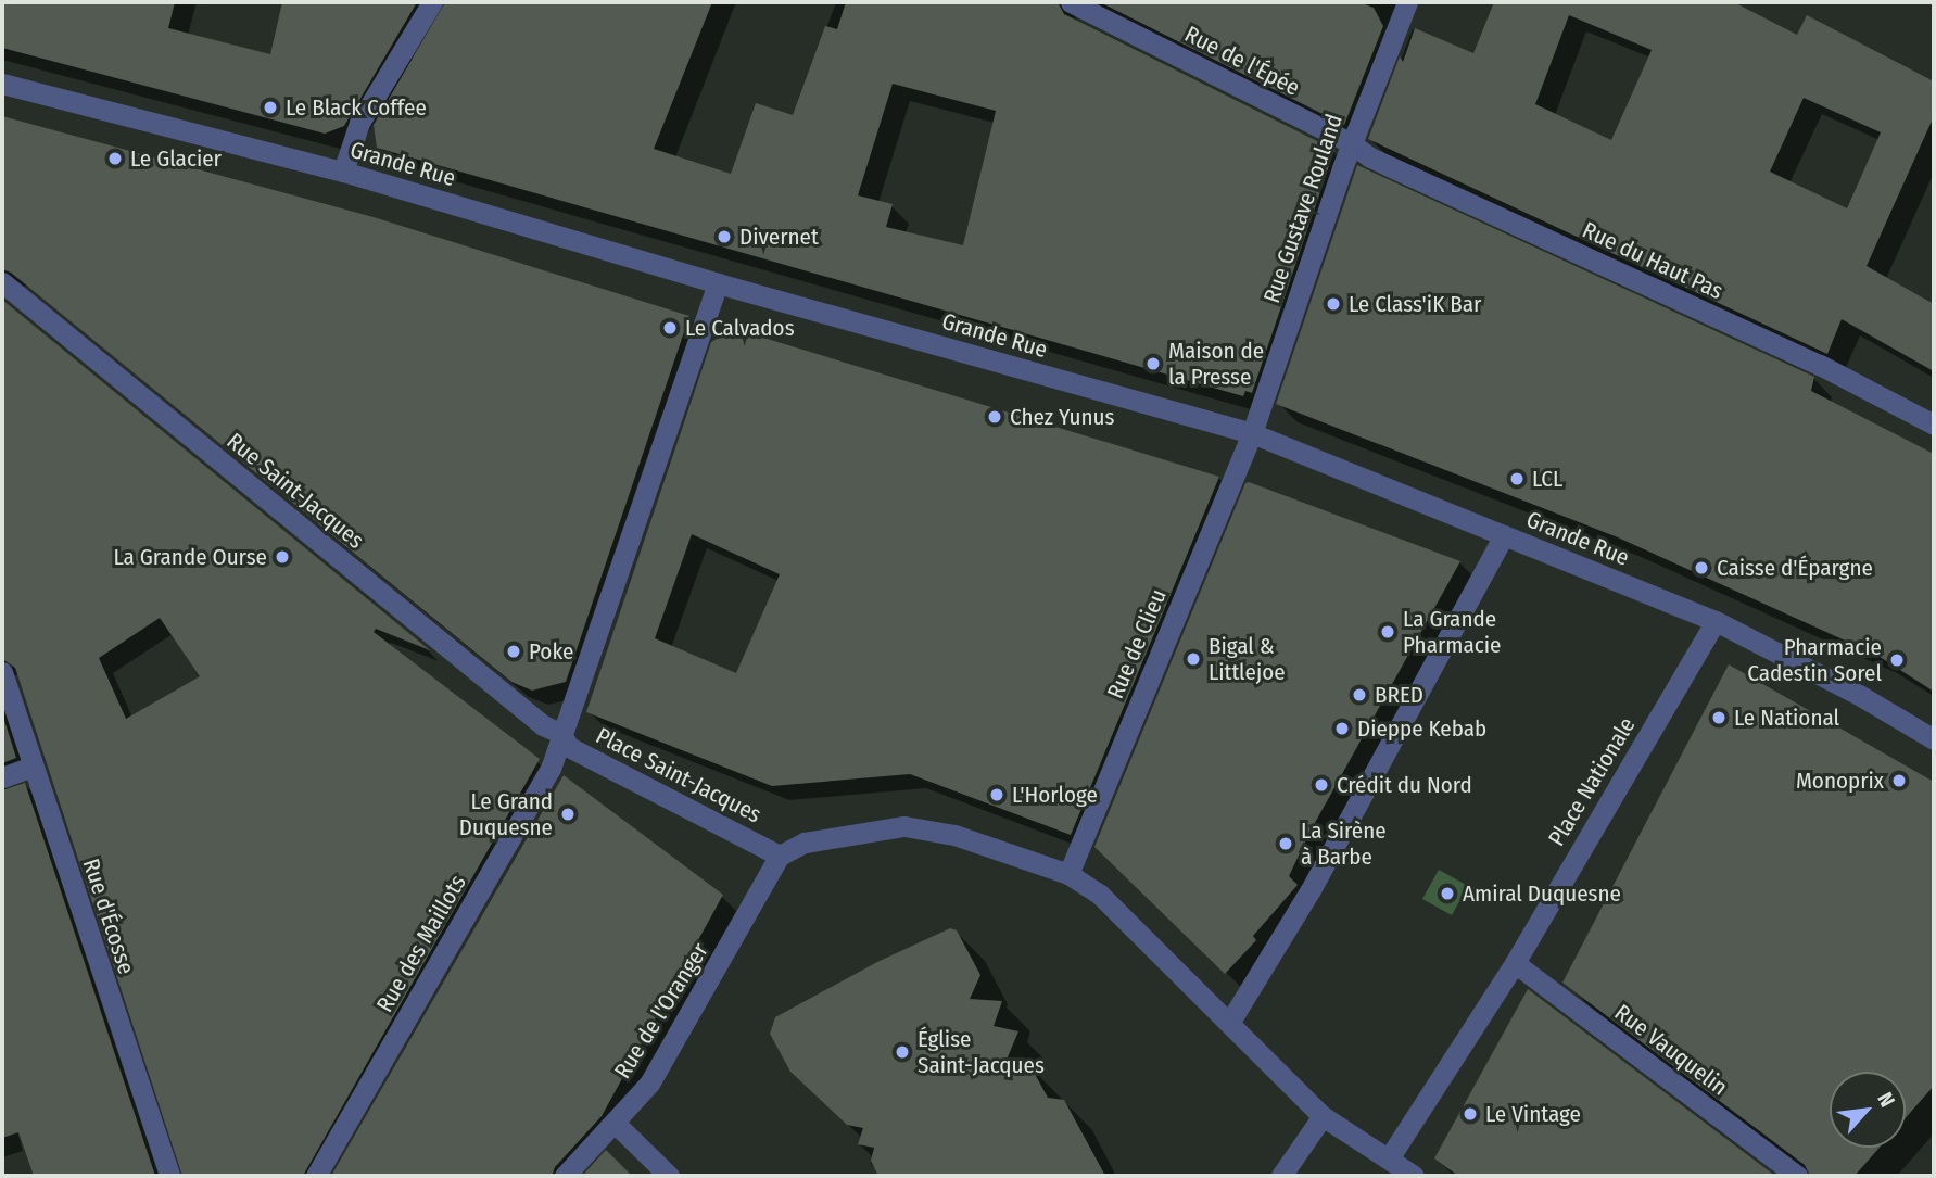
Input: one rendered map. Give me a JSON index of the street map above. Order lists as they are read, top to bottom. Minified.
{"streets":{"street":["Rue de l'Épée","Grande Rue","Rue Gustave Rouland","Rue du Haut Pas","Rue Saint-Jacques","Rue de Clieu","Place Saint-Jacques","Place Nationale","Rue d'Écosse","Rue des Maillots","Rue de l'Oranger","Rue Vauquelin"]},"crossings":[["Rue de l'Épée","Rue Gustave Rouland"],["Rue de l'Épée","Rue du Haut Pas"],["Grande Rue","Rue Gustave Rouland"],["Grande Rue","Rue de Clieu"],["Grande Rue","Place Nationale"],["Grande Rue","Rue des Maillots"],["Rue Gustave Rouland","Rue du Haut Pas"],["Rue Gustave Rouland","Rue de Clieu"],["Rue Saint-Jacques","Place Saint-Jacques"],["Rue Saint-Jacques","Rue des Maillots"],["Place Saint-Jacques","Rue des Maillots"],["Place Saint-Jacques","Rue de l'Oranger"],["Place Nationale","Rue Vauquelin"]],"places":["Le Black Coffee","Le Glacier","Divernet","Le Class'iK Bar","Le Calvados","Maison de la Presse","Chez Yunus","LCL","La Grande Ourse","Caisse d'Épargne","La Grande Pharmacie","Poke","Bigal & Littlejoe","Pharmacie Cadestin Sorel","BRED","Le National","Dieppe Kebab","Monoprix","Crédit du Nord","L'Horloge","Le Grand Duquesne","La Sirène à Barbe","Amiral Duquesne","Église Saint-Jacques","Le Vintage"],"north":"top right"}
